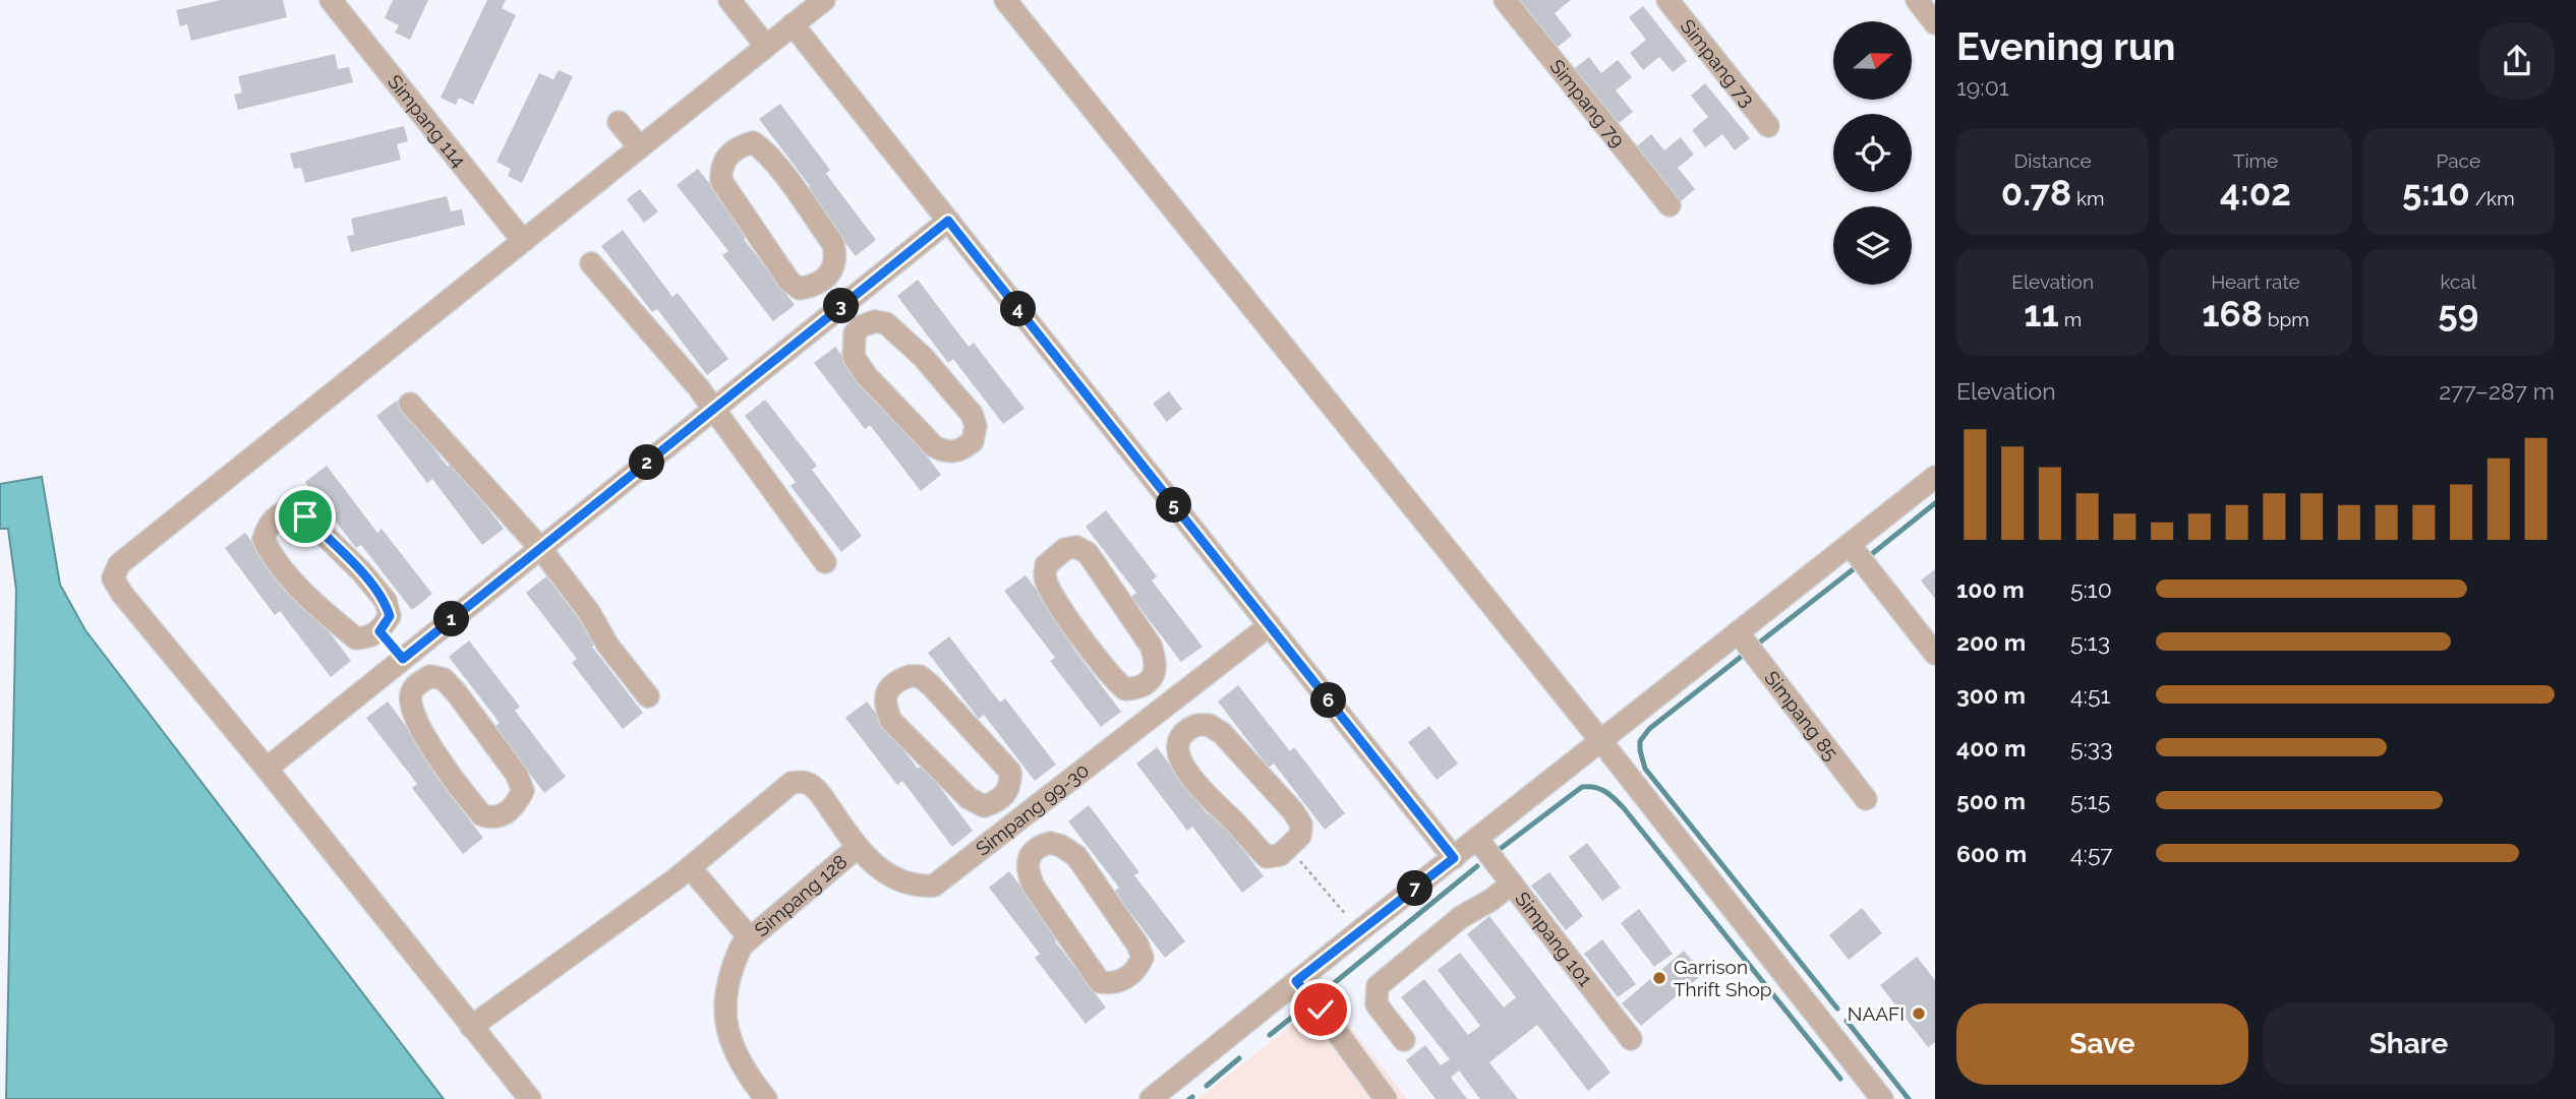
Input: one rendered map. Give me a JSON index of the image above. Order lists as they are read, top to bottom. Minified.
{"streets":{"street":["Simpang 73","Simpang 79","Simpang 114","Simpang 85","Simpang 99-30","Simpang 128","Simpang 101"]},"crossings":[["Simpang 99-30","Simpang 128"]],"places":["Garrison Thrift Shop","NAAFI"],"north":"right","page":{"heading":["Evening run","19:01"],"stats":[["Distance","0.78 km"],["Time","4:02"],["Pace","5:10 /km"],["Elevation","11 m"],["Heart rate","168 bpm"],["kcal","59"]],"pins":["3","4","2","5","1","6","7"],"chart":["Elevation","277–287 m"],"list":[{"name":"100 m","note":"5:10"},{"name":"200 m","note":"5:13"},{"name":"300 m","note":"4:51"},{"name":"400 m","note":"5:33"},{"name":"500 m","note":"5:15"},{"name":"600 m","note":"4:57"}],"buttons":["Save","Share"]}}
